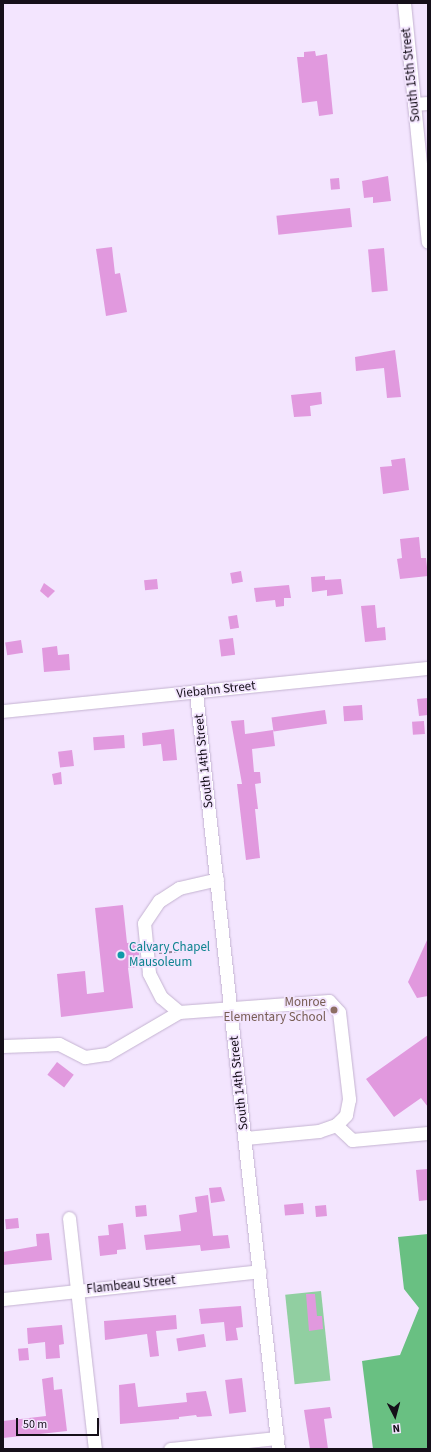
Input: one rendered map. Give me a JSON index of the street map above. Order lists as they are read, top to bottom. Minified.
{"streets":{"street":["South 15th Street","Viebahn Street","South 14th Street","Flambeau Street"]},"crossings":[["Viebahn Street","South 14th Street"],["South 14th Street","Flambeau Street"]],"places":["Calvary Chapel Mausoleum","Monroe Elementary School"],"scale_bar":"50 m","north":"bottom"}
